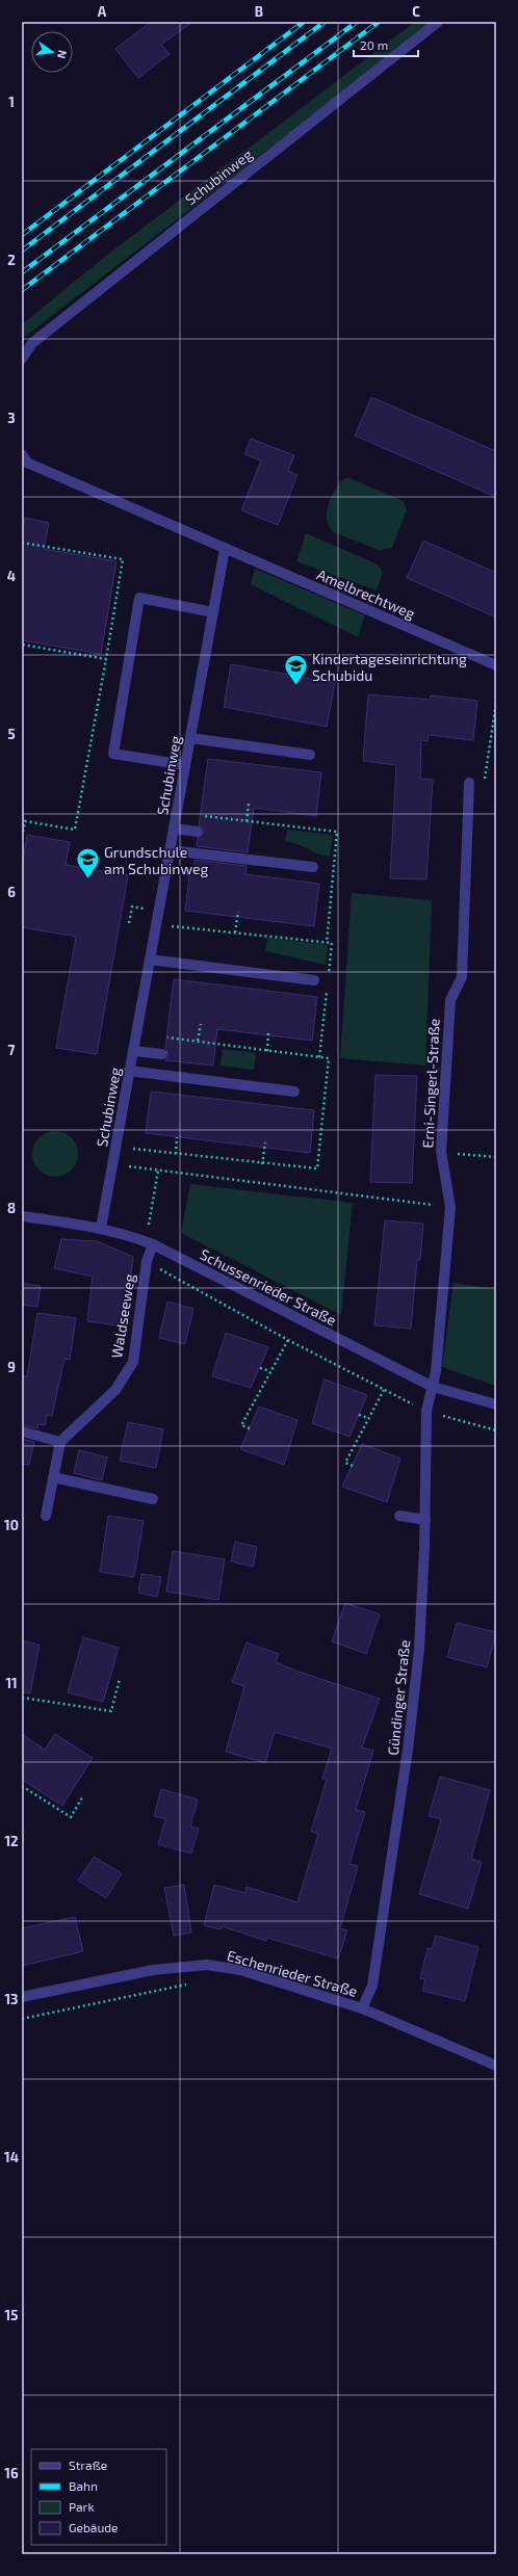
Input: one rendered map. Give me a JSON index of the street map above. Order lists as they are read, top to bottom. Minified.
{"streets":{"street":["Schubinweg","Amelbrechtweg","Erni-Singerl-Straße","Schussenrieder Straße","Waldseeweg","Gündinger Straße","Eschenrieder Straße"]},"crossings":[["Schubinweg","Amelbrechtweg"],["Schubinweg","Schussenrieder Straße"],["Erni-Singerl-Straße","Schussenrieder Straße"],["Erni-Singerl-Straße","Gündinger Straße"],["Schussenrieder Straße","Waldseeweg"],["Schussenrieder Straße","Gündinger Straße"],["Gündinger Straße","Eschenrieder Straße"]],"places":{"school or university":["Kindertageseinrichtung Schubidu","Grundschule am Schubinweg"]},"legend":["Straße","Bahn","Park","Gebäude"],"scale_bar":"20 m","north":"right","grid":{"columns":["A","B","C"],"rows":["1","2","3","4","5","6","7","8","9","10","11","12","13","14","15","16"]}}
